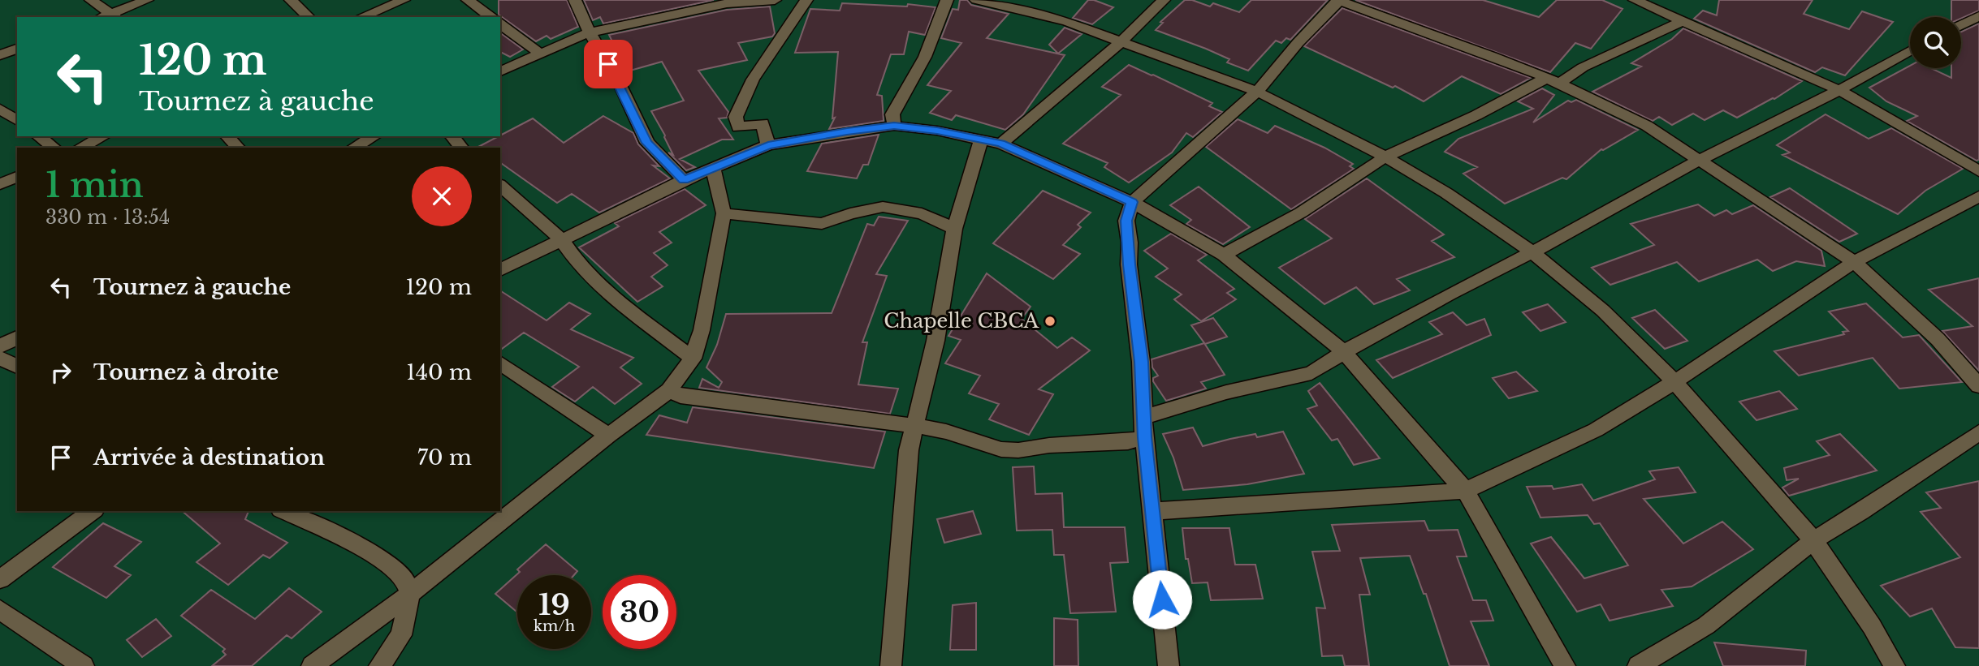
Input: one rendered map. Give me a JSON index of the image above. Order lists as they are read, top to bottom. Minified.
{"places":["Chapelle CBCA"],"page":{"turn":["120 m","Tournez à gauche"],"heading":["1 min","330 m · 13:54"],"list":[{"name":"Tournez à gauche","value":"120 m"},{"name":"Tournez à droite","value":"140 m"},{"name":"Arrivée à destination","value":"70 m"}],"speed":"19 km/h","limit":"30"}}
